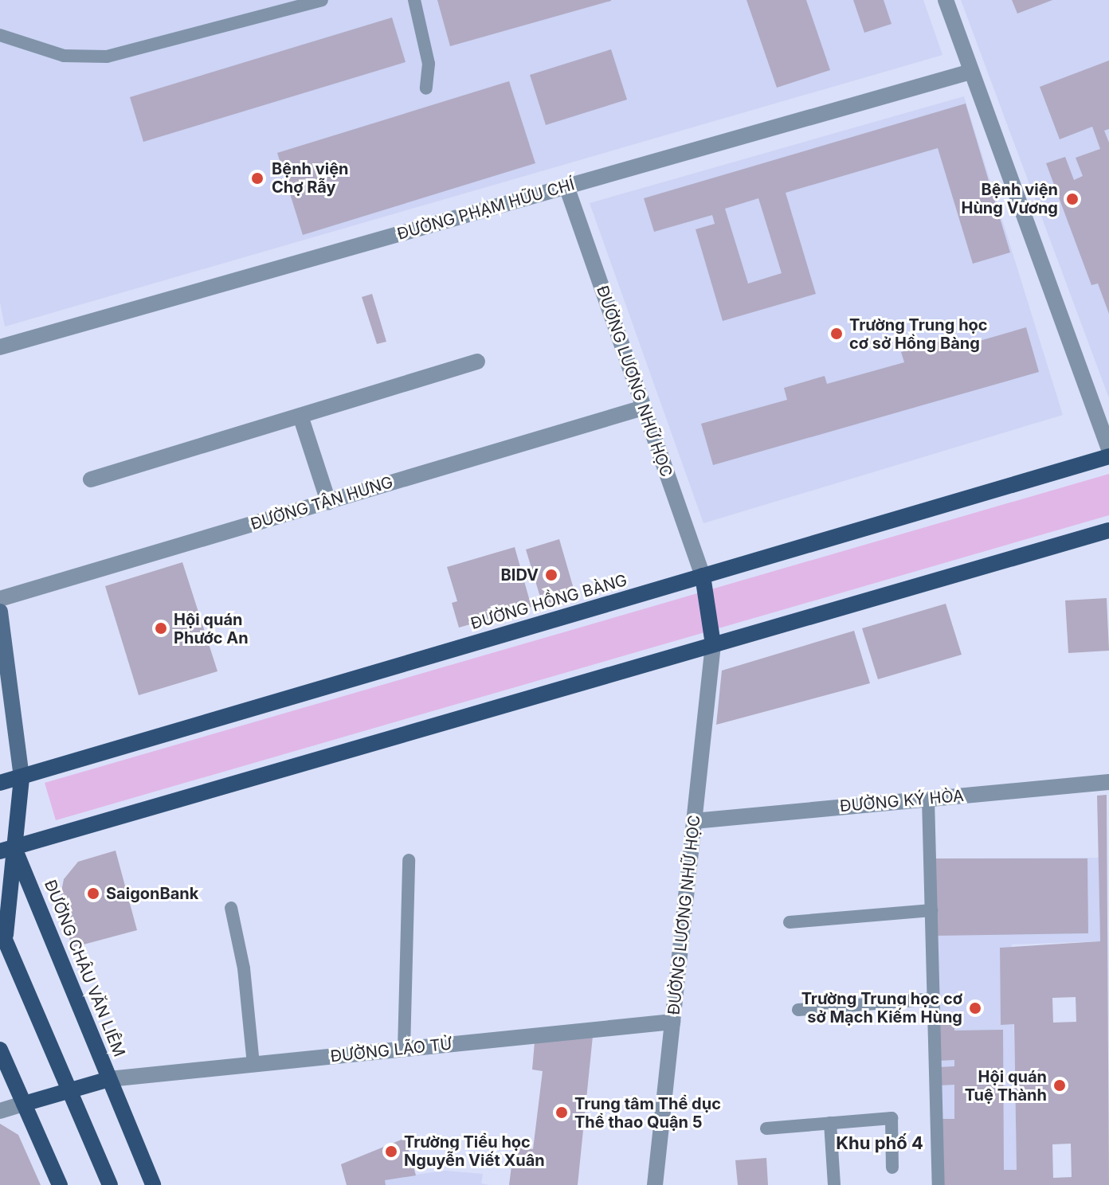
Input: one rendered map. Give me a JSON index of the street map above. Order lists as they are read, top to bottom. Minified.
{"streets":{"main road":["ĐƯỜNG HỒNG BÀNG","ĐƯỜNG CHÂU VĂN LIÊM"],"street":["ĐƯỜNG PHẠM HỮU CHÍ","ĐƯỜNG LƯƠNG NHỮ HỌC","ĐƯỜNG TÂN HƯNG","ĐƯỜNG KÝ HÒA","ĐƯỜNG LÃO TỬ"]},"crossings":[["ĐƯỜNG PHẠM HỮU CHÍ","ĐƯỜNG LƯƠNG NHỮ HỌC"],["ĐƯỜNG LƯƠNG NHỮ HỌC","ĐƯỜNG TÂN HƯNG"],["ĐƯỜNG LƯƠNG NHỮ HỌC","ĐƯỜNG HỒNG BÀNG"],["ĐƯỜNG LƯƠNG NHỮ HỌC","ĐƯỜNG KÝ HÒA"],["ĐƯỜNG LƯƠNG NHỮ HỌC","ĐƯỜNG LÃO TỬ"],["ĐƯỜNG CHÂU VĂN LIÊM","ĐƯỜNG LÃO TỬ"]],"districts":["Khu phố 4"],"places":["Bệnh viện Chợ Rẫy","Bệnh viện Hùng Vương","Trường Trung học cơ sở Hồng Bàng","BIDV","Hội quán Phước An","SaigonBank","Trường Trung học cơ sở Mạch Kiếm Hùng","Hội quán Tuệ Thành","Trung tâm Thể dục Thể thao Quận 5","Trường Tiểu học Nguyễn Viết Xuân"]}
